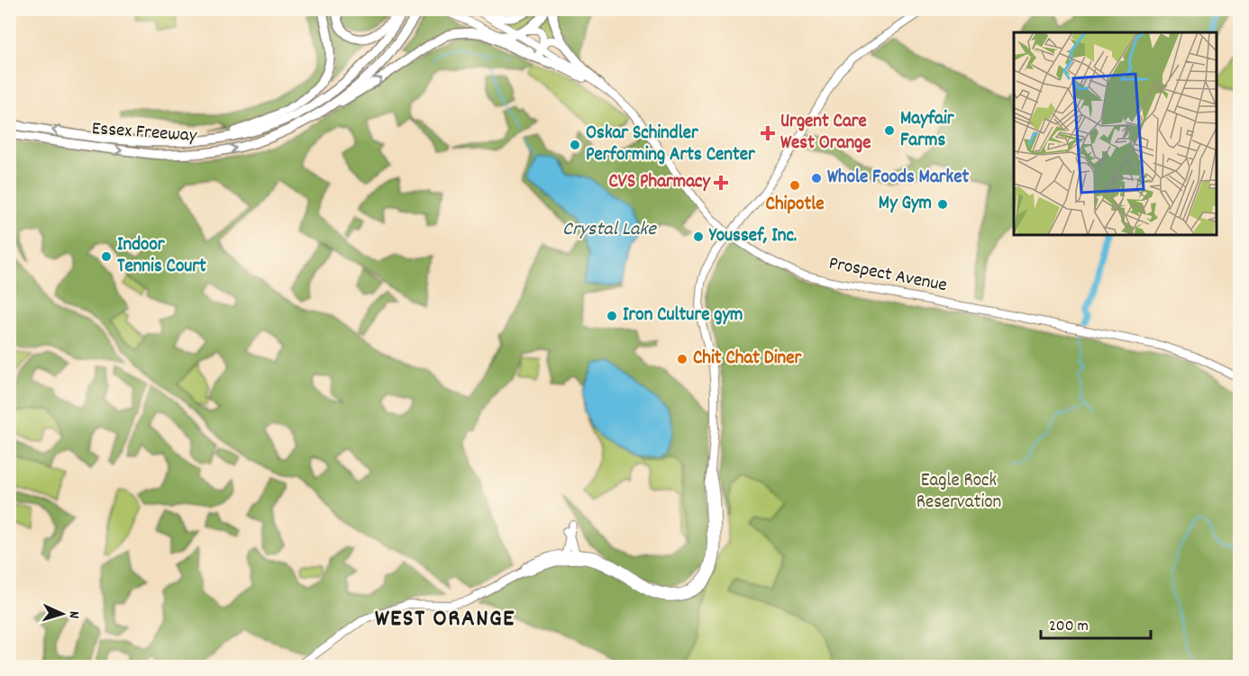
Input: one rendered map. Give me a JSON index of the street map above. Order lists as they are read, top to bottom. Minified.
{"streets":{"highway":["Essex Freeway"],"main road":["Prospect Avenue"]},"districts":["WEST ORANGE"],"water":["Crystal Lake"],"parks":["Eagle Rock Reservation"],"places":{"other":["Mayfair Farms","Oskar Schindler Performing Arts Center","Whole Foods Market","Chipotle","My Gym","Youssef, Inc.","Indoor Tennis Court","Iron Culture gym","Chit Chat Diner"],"health":["Urgent Care West Orange","CVS Pharmacy"]},"scale_bar":"200 m","north":"right"}
